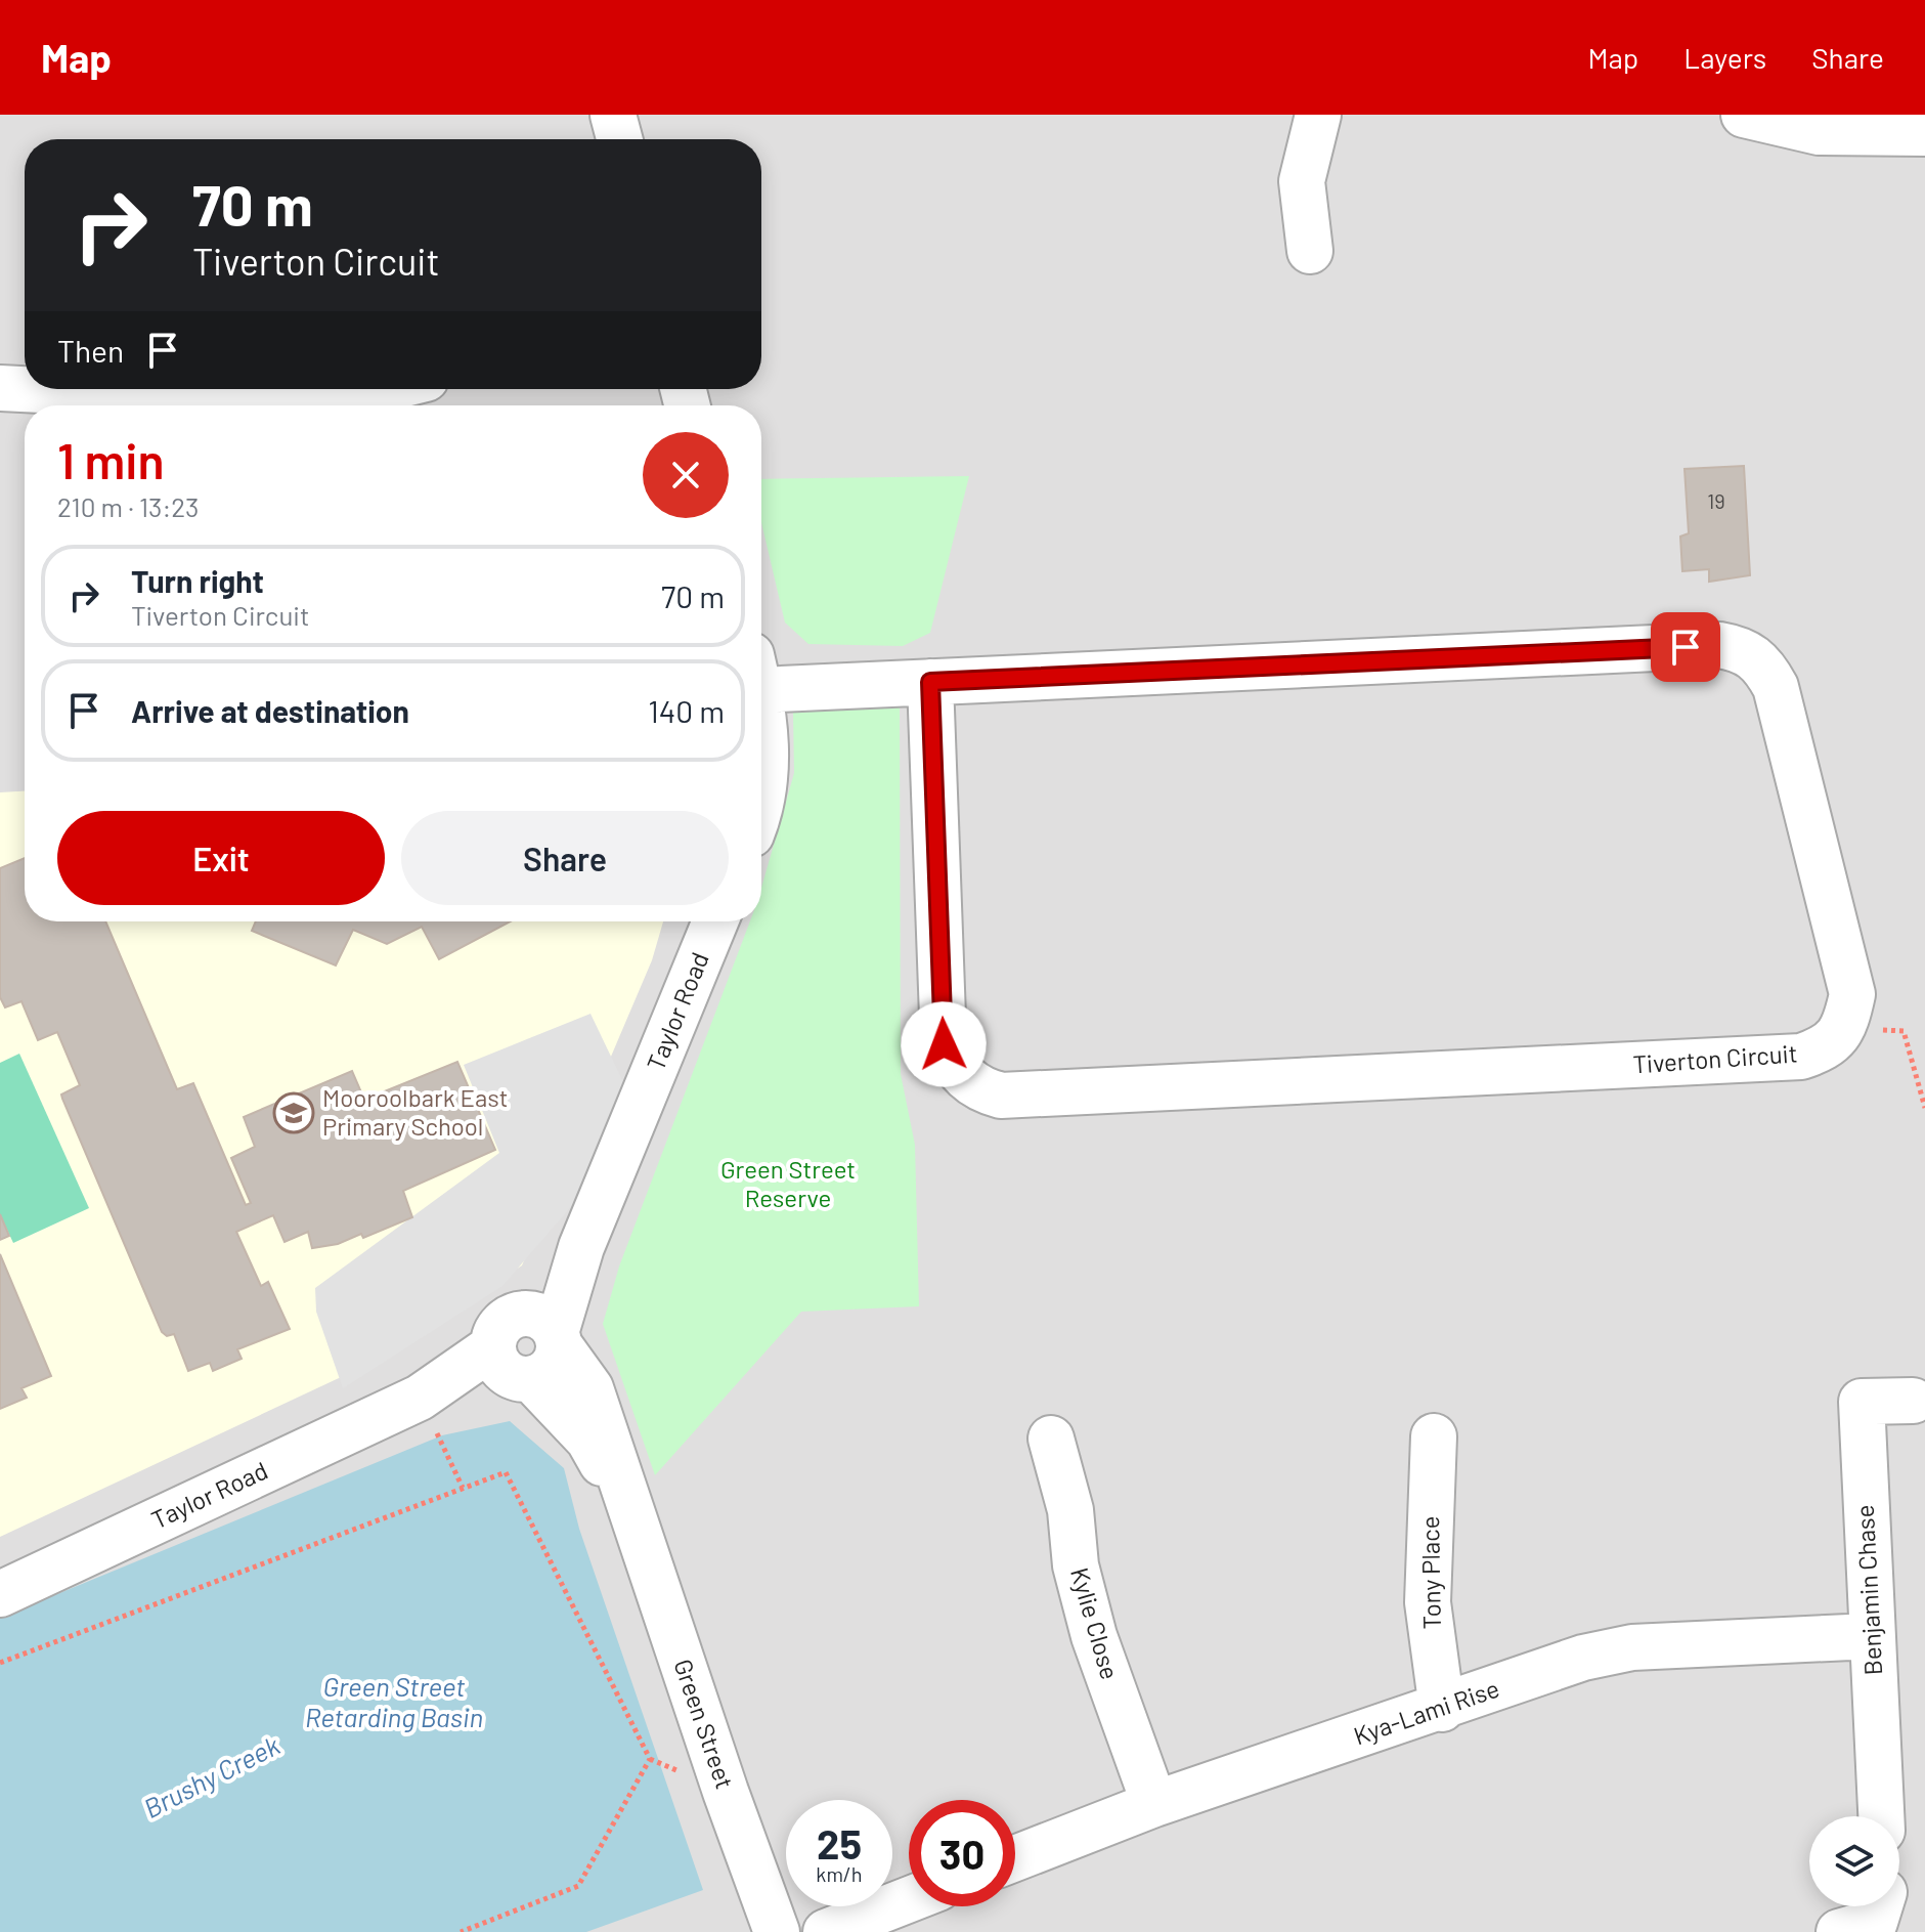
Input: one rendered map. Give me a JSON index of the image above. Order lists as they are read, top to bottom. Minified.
{"streets":{"street":["Taylor Road","Tiverton Circuit","Tony Place","Benjamin Chase","Kylie Close","Kya-Lami Rise","Green Street"]},"crossings":[["Taylor Road","Green Street"],["Tony Place","Kya-Lami Rise"],["Benjamin Chase","Kya-Lami Rise"],["Kylie Close","Kya-Lami Rise"]],"water":["Green Street Retarding Basin","Brushy Creek"],"parks":["Green Street Reserve"],"places":{"school or university":["Mooroolbark East Primary School"]},"house_numbers":["19"],"page":{"header":"Map","nav":["Map","Layers","Share"],"turn":["70 m","Tiverton Circuit"],"then":"Then","heading":["1 min","210 m · 13:23"],"list":[{"name":"Turn right","note":"Tiverton Circuit","value":"70 m"},{"name":"Arrive at destination","value":"140 m"}],"buttons":["Exit","Share"],"speed":"25 km/h","limit":"30"}}
